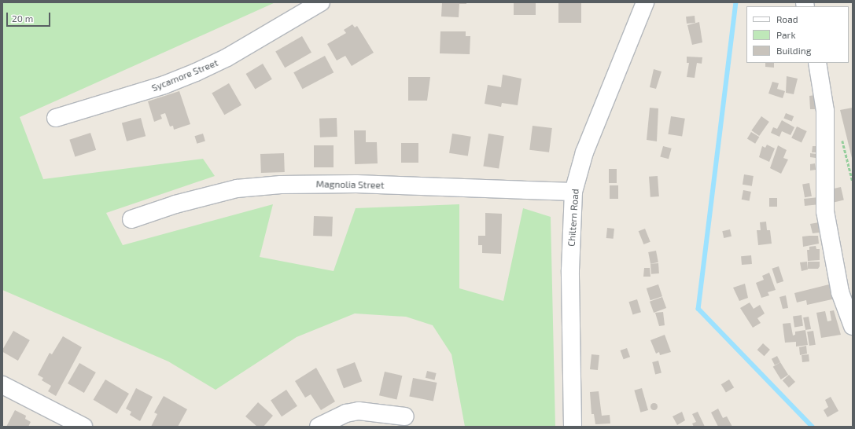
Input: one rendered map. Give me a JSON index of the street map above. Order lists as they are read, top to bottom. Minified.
{"streets":{"street":["Sycamore Street","Magnolia Street","Chiltern Road"]},"crossings":[["Magnolia Street","Chiltern Road"]],"legend":["Road","Park","Building"],"scale_bar":"20 m"}
